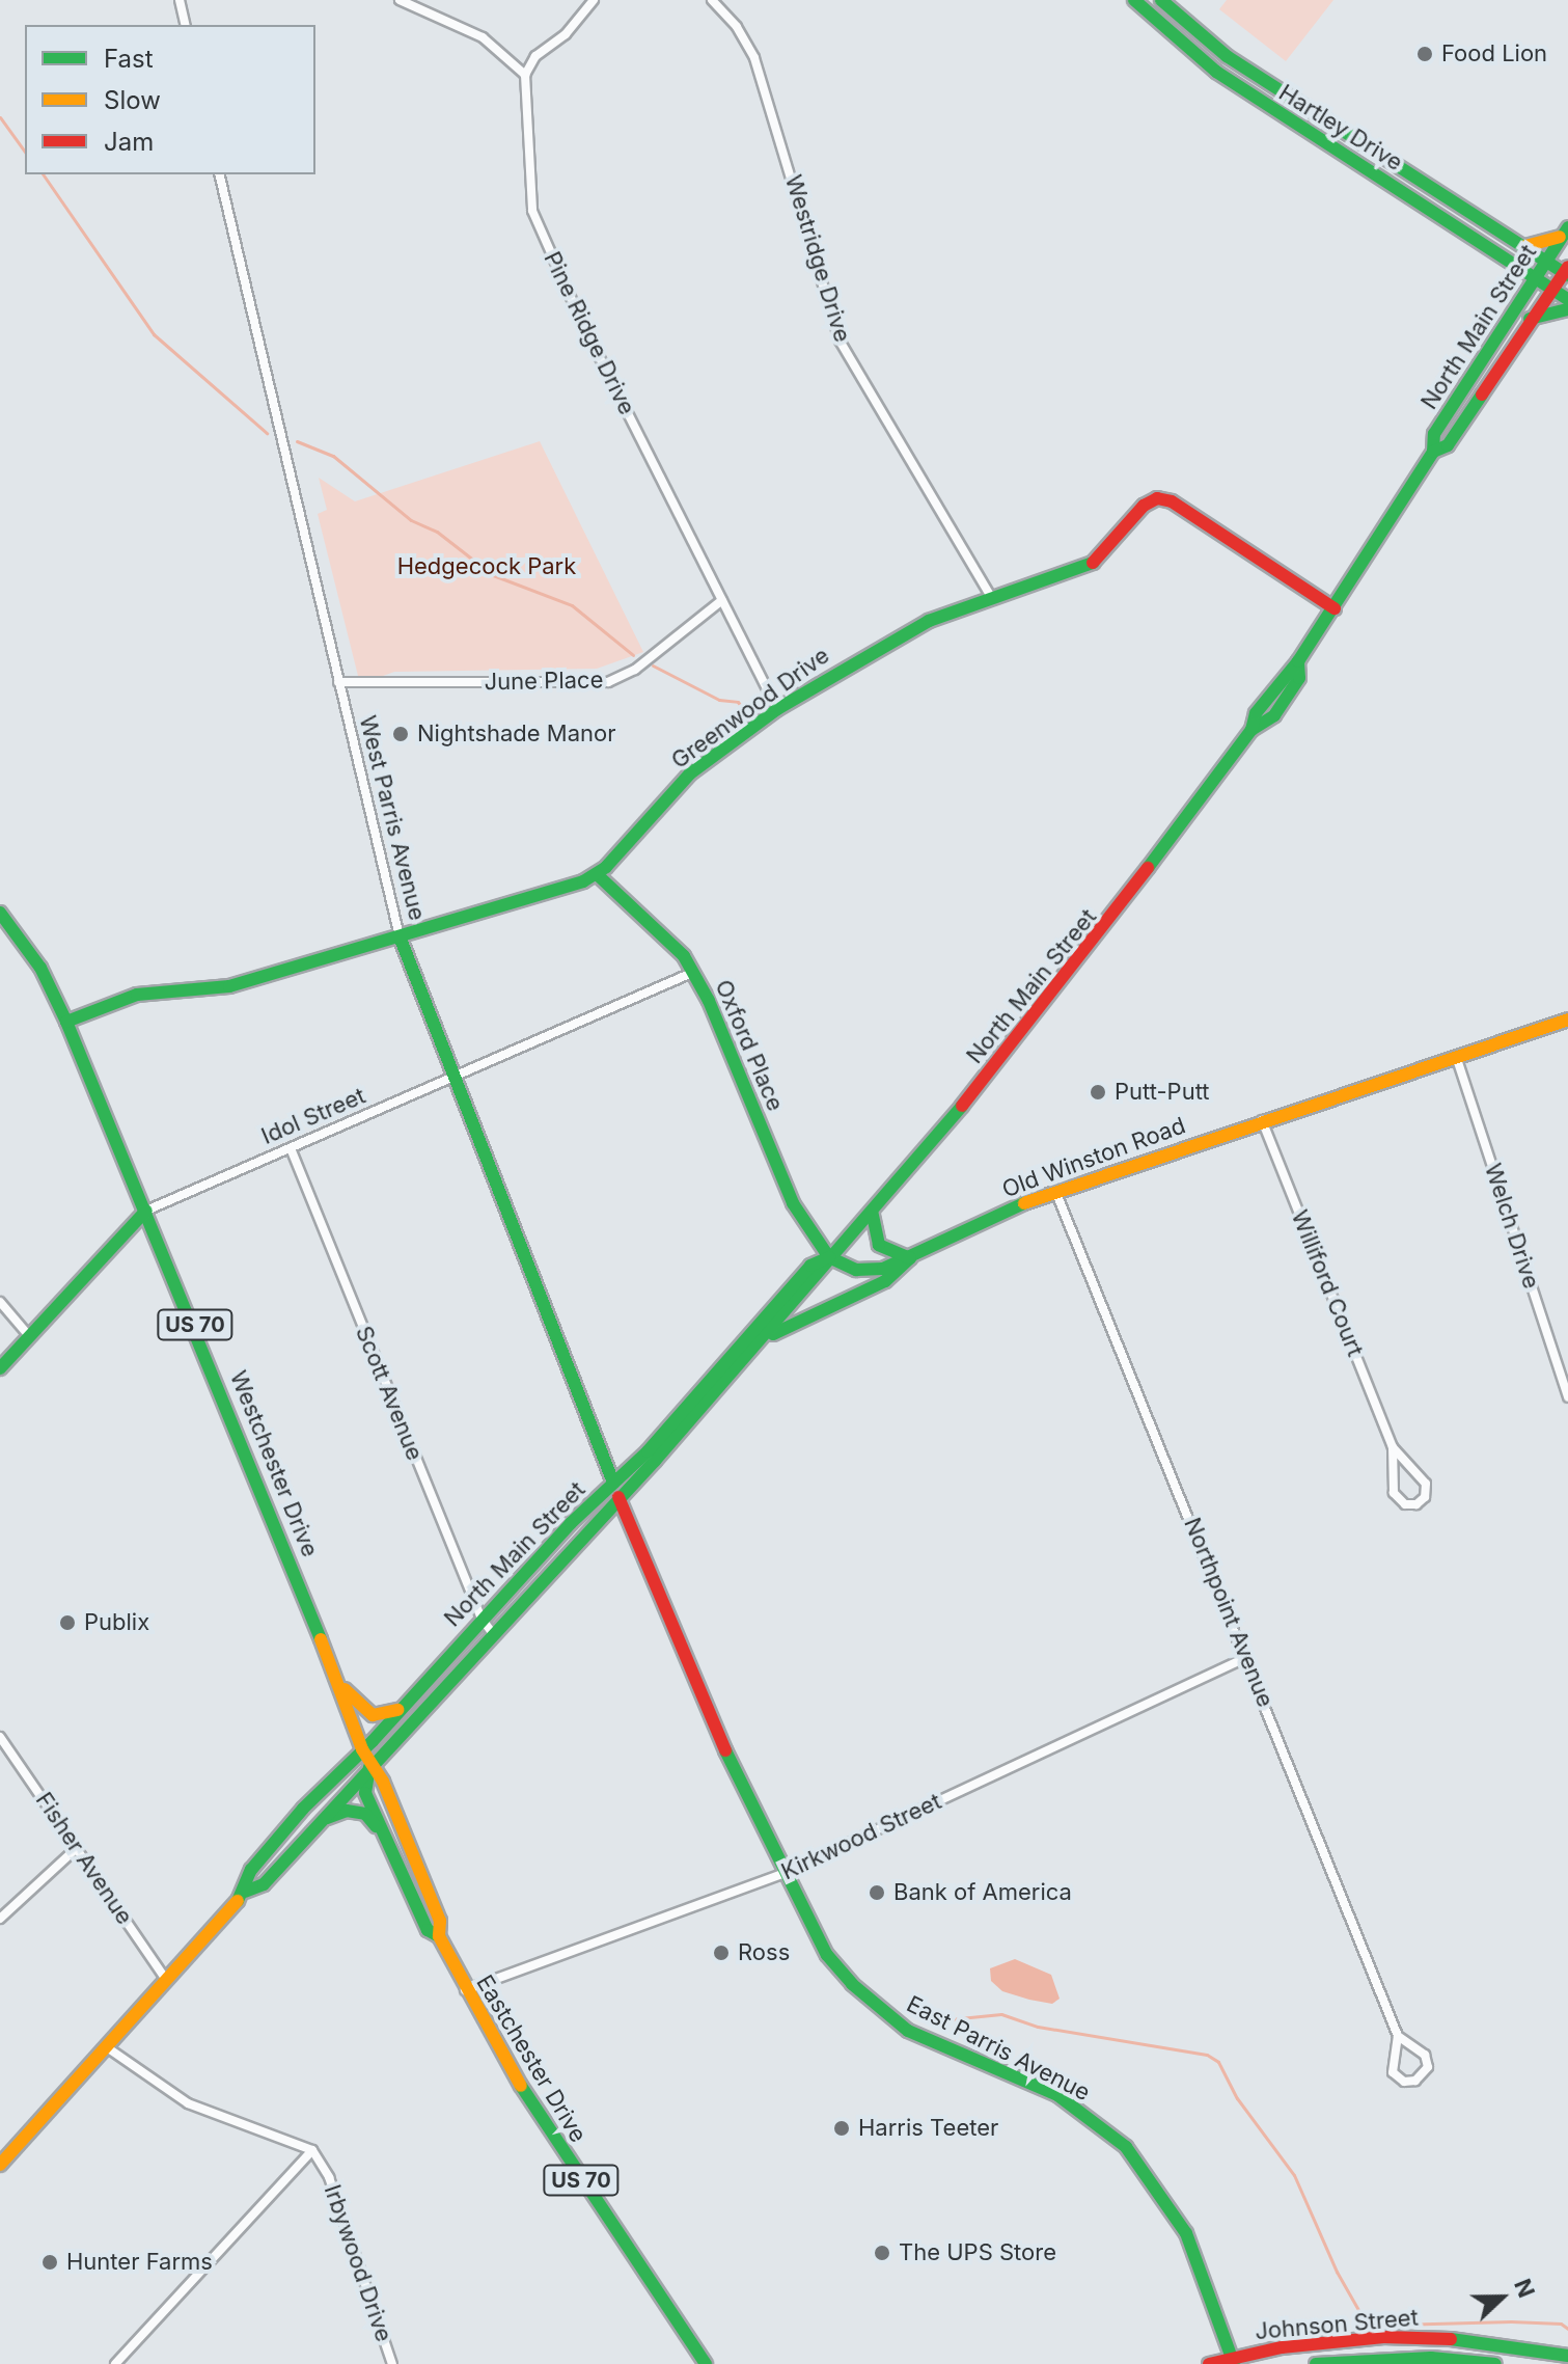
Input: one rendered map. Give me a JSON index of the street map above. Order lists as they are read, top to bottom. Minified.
{"streets":{"main road":["Hartley Drive","North Main Street","Greenwood Drive","West Parris Avenue","Oxford Place","Idol Street","Old Winston Road","US 70","Westchester Drive","East Parris Avenue","Eastchester Drive","Johnson Street"],"street":["Westridge Drive","Pine Ridge Drive","June Place","Welch Drive","Williford Court","Scott Avenue","Northpoint Avenue","Kirkwood Street","Fisher Avenue","Irbywood Drive"]},"crossings":[["Hartley Drive","North Main Street"],["Westridge Drive","Greenwood Drive"],["North Main Street","Greenwood Drive"],["North Main Street","West Parris Avenue"],["North Main Street","Oxford Place"],["North Main Street","Old Winston Road"],["North Main Street","Scott Avenue"],["North Main Street","Westchester Drive"],["North Main Street","Fisher Avenue"],["North Main Street","East Parris Avenue"],["North Main Street","Eastchester Drive"],["Pine Ridge Drive","June Place"],["Pine Ridge Drive","Greenwood Drive"],["June Place","West Parris Avenue"],["Greenwood Drive","West Parris Avenue"],["Greenwood Drive","Oxford Place"],["Greenwood Drive","Westchester Drive"],["West Parris Avenue","Idol Street"],["West Parris Avenue","East Parris Avenue"],["Oxford Place","Idol Street"],["Oxford Place","Old Winston Road"],["Idol Street","Scott Avenue"],["Idol Street","Westchester Drive"],["Old Winston Road","Welch Drive"],["Old Winston Road","Williford Court"],["Old Winston Road","Northpoint Avenue"],["Westchester Drive","Eastchester Drive"],["Northpoint Avenue","Kirkwood Street"],["Kirkwood Street","East Parris Avenue"],["Kirkwood Street","Eastchester Drive"],["East Parris Avenue","Johnson Street"]],"parks":["Hedgecock Park"],"places":["Food Lion","Nightshade Manor","Putt-Putt","Publix","Bank of America","Ross","Harris Teeter","The UPS Store","Hunter Farms"],"legend":["Fast","Slow","Jam"],"north":"right"}
